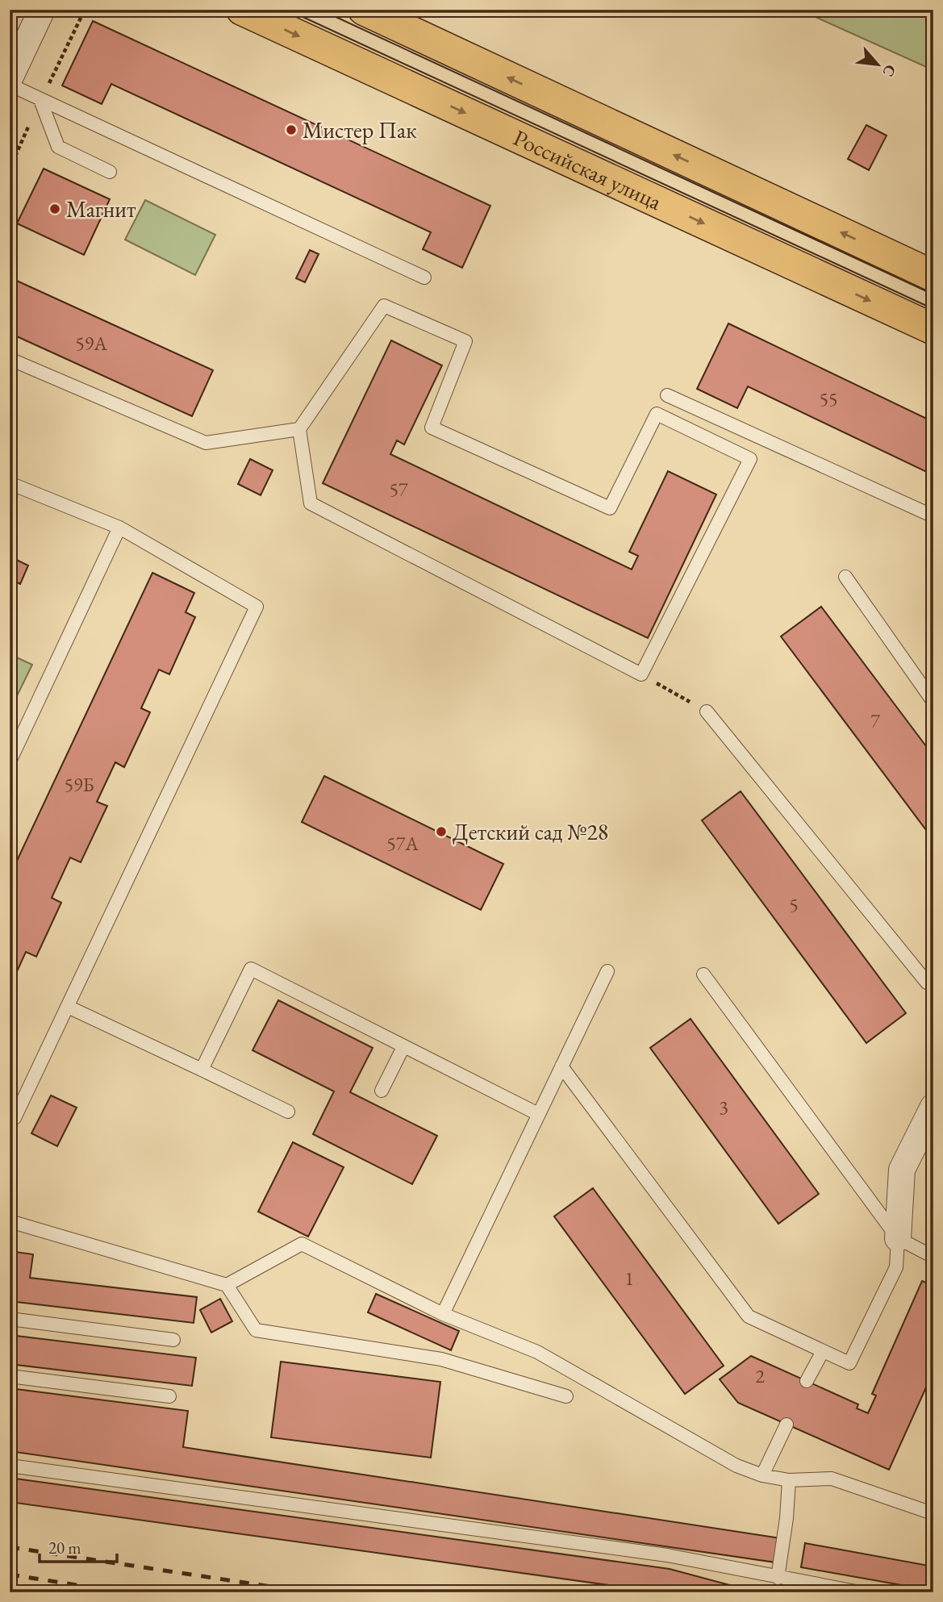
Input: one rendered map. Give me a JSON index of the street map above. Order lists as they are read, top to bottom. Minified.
{"streets":{"main road":["Российская улица"]},"places":["Мистер Пак","Магнит","Детский сад №28"],"house_numbers":["59А","55","57","7","59Б","57А","5","3","1","2"],"scale_bar":"20 m","north":"bottom right"}
